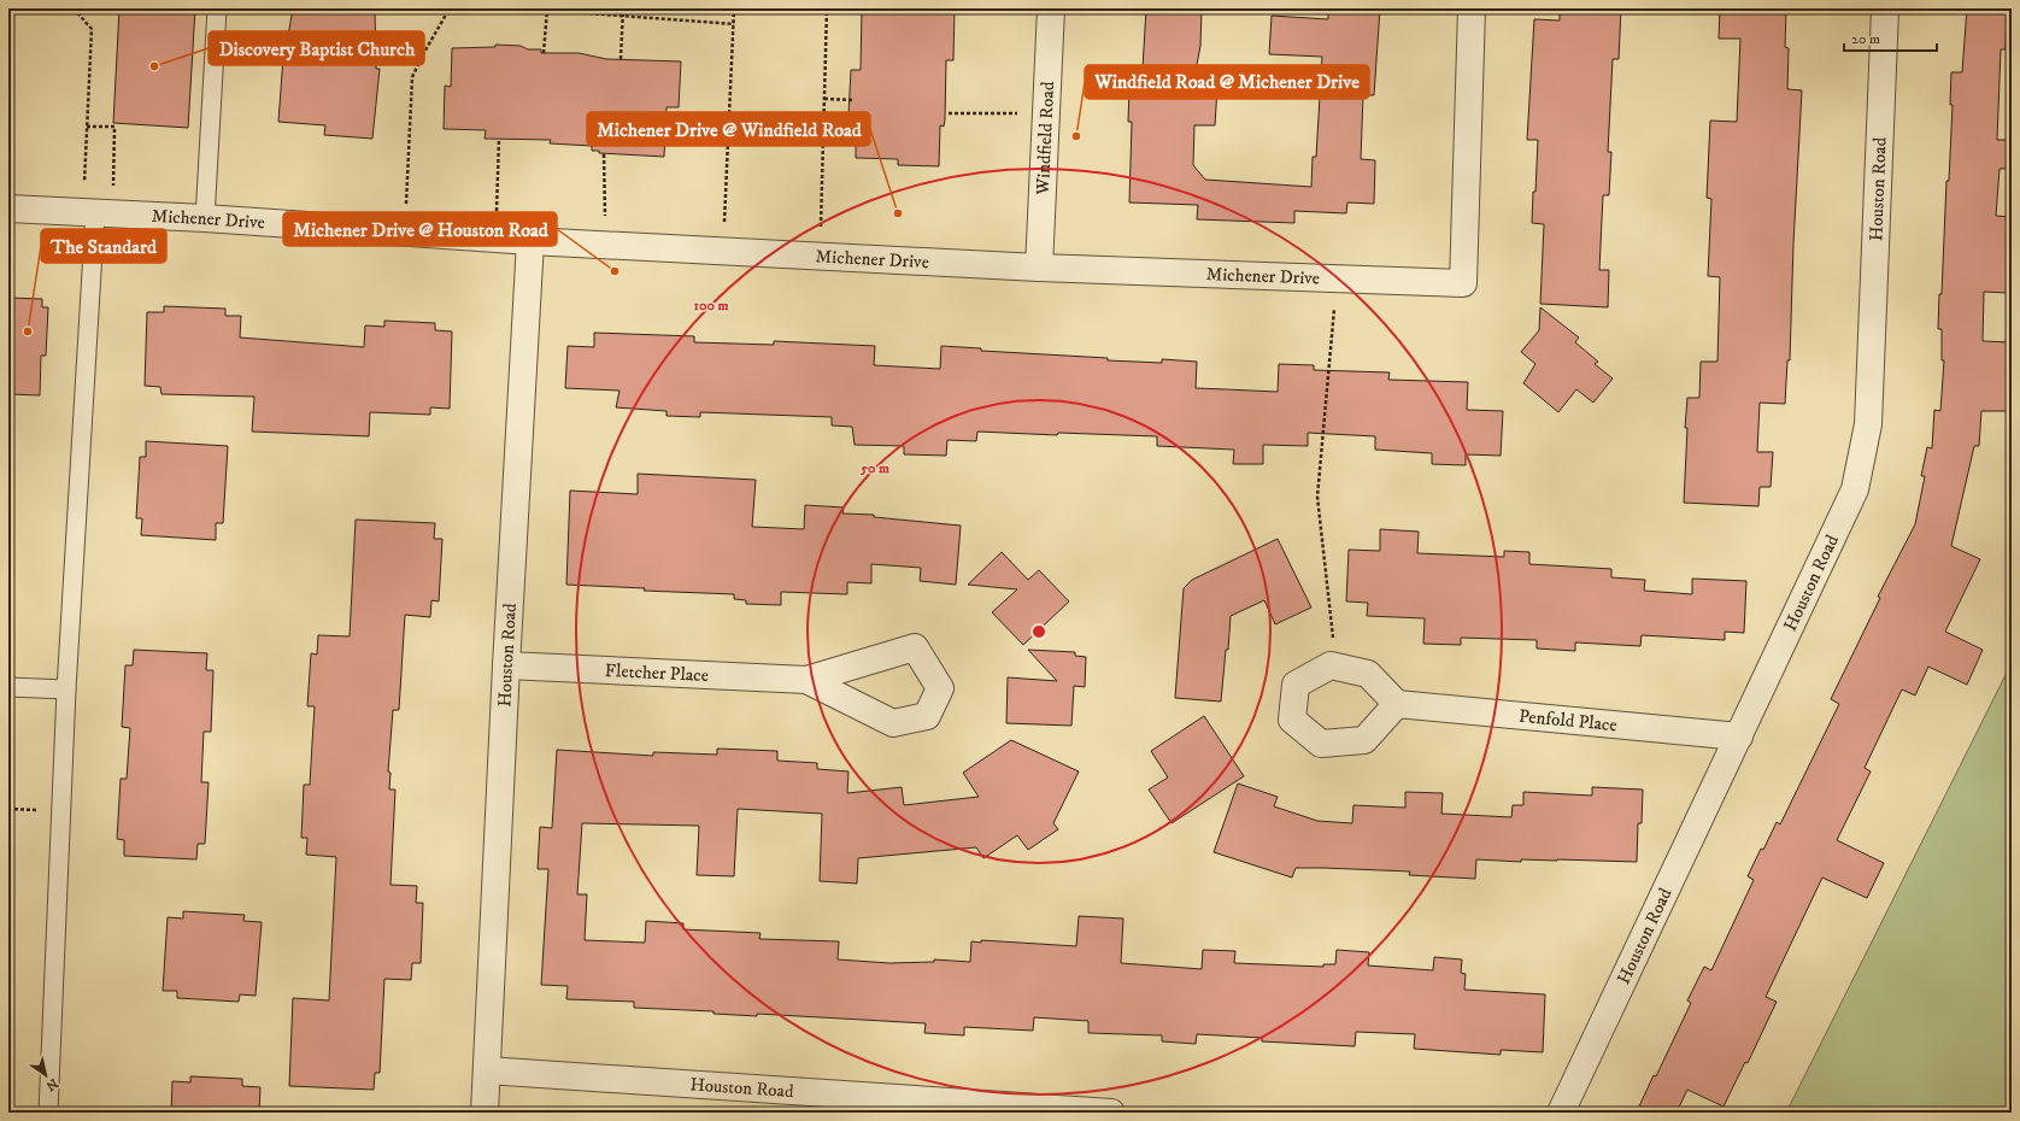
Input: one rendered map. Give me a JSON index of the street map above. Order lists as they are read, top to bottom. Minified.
{"streets":{"street":["Windfield Road","Houston Road","Michener Drive","Fletcher Place","Penfold Place"]},"crossings":[["Windfield Road","Michener Drive"],["Houston Road","Michener Drive"],["Houston Road","Fletcher Place"],["Houston Road","Penfold Place"]],"places":["Discovery Baptist Church","Windfield Road @ Michener Drive","Michener Drive @ Windfield Road","Michener Drive @ Houston Road","The Standard"],"scale_bar":"20 m","north":"bottom right","rings":["100 m","50 m"]}
